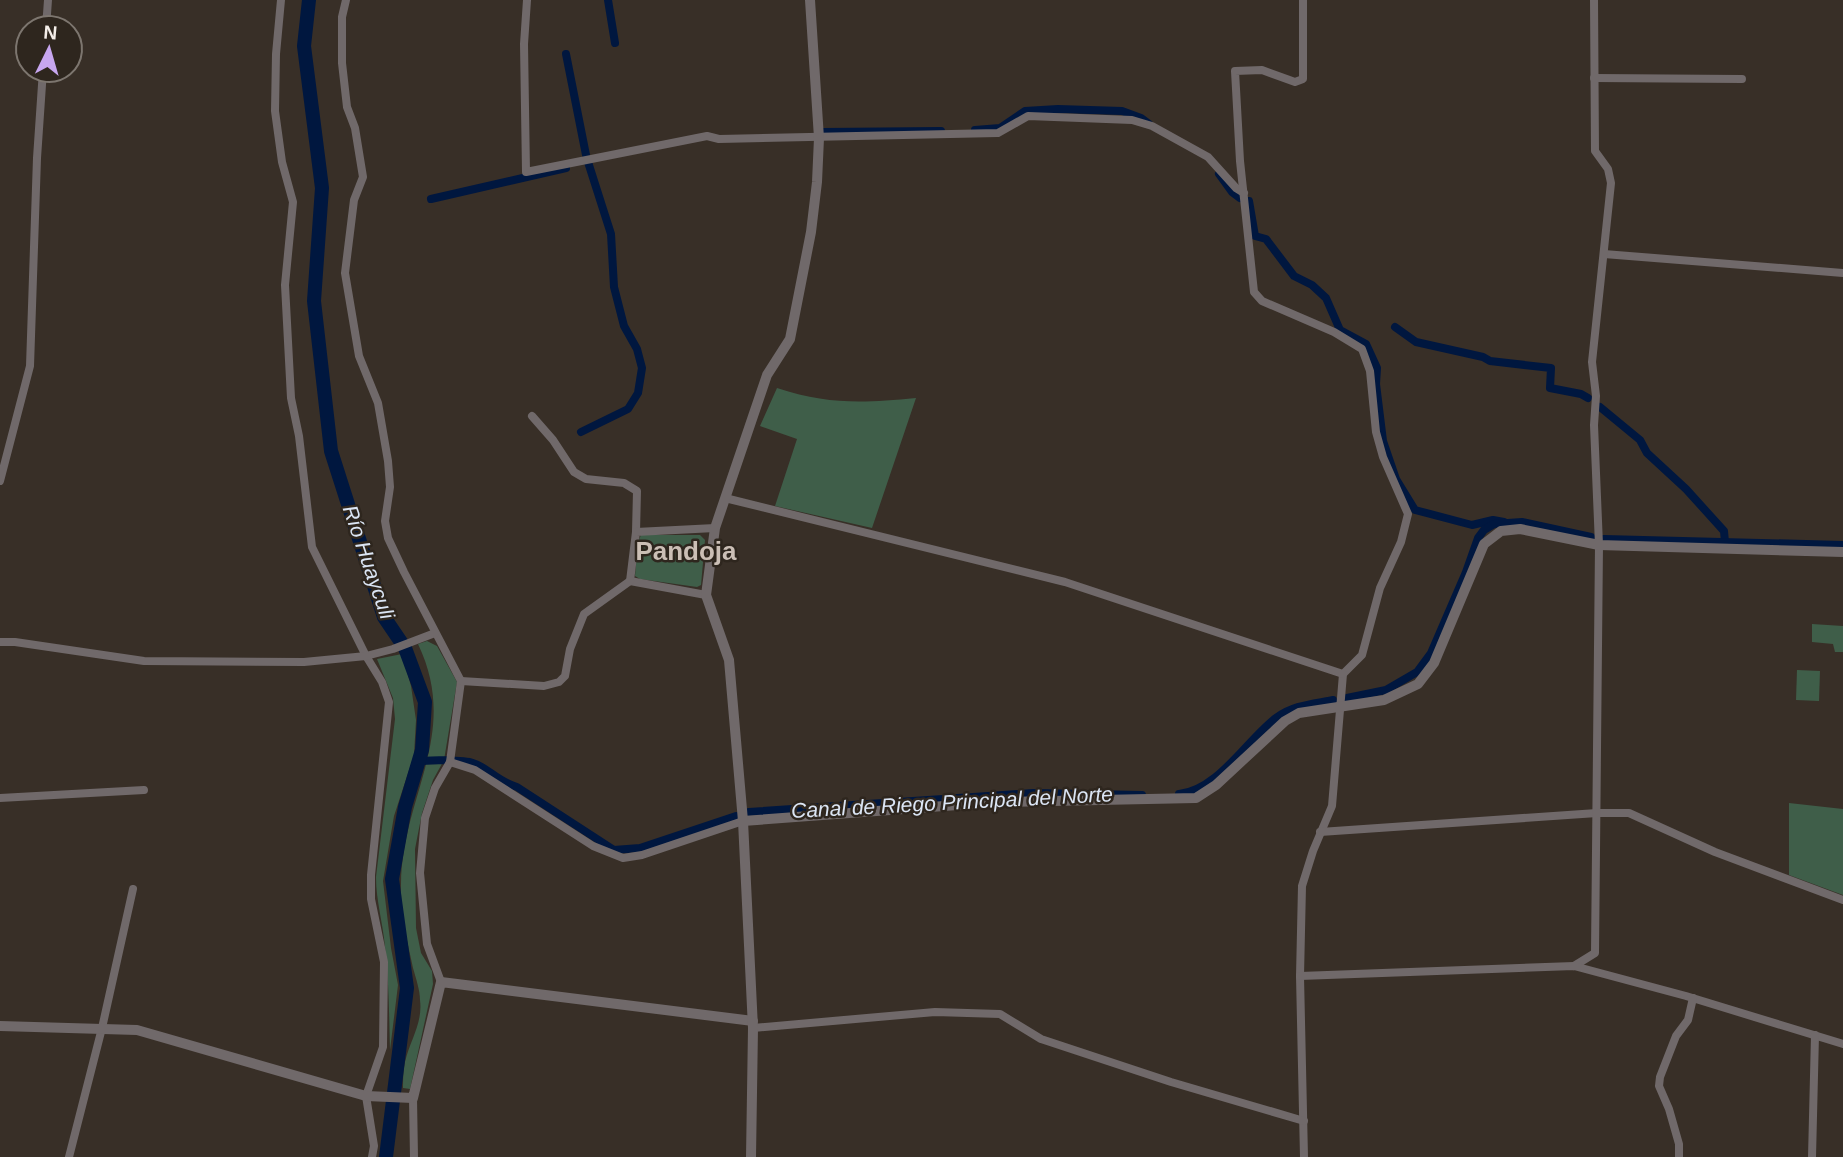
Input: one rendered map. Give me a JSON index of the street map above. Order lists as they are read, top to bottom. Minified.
{"districts":["Pandoja"],"water":["Río Huayculi","Canal de Riego Principal del Norte"],"north":"top"}
